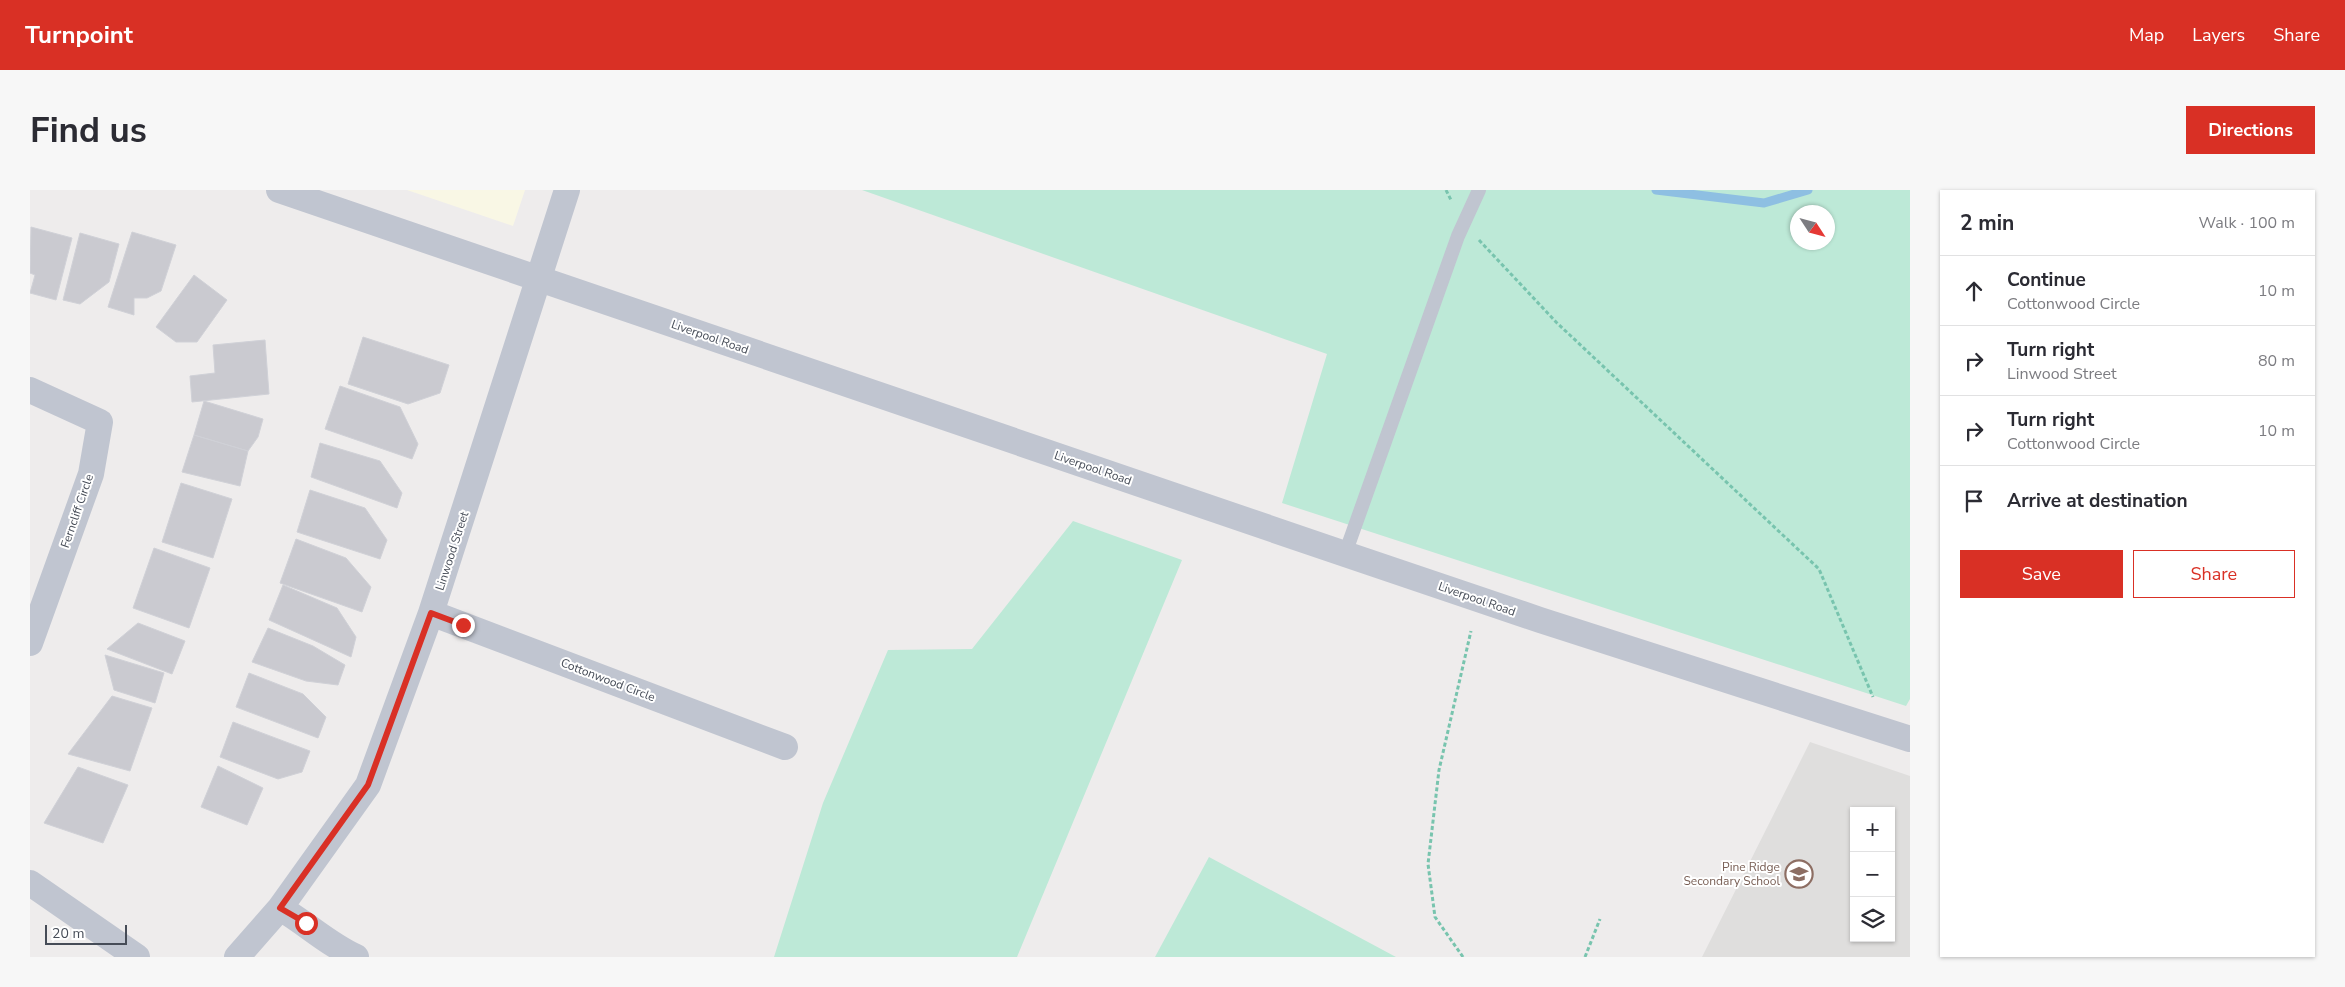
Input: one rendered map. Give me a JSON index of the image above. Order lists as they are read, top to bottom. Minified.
{"streets":{"street":["Liverpool Road","Ferncliff Circle","Linwood Street","Cottonwood Circle"]},"crossings":[["Liverpool Road","Linwood Street"],["Linwood Street","Cottonwood Circle"]],"places":{"school or university":["Pine Ridge Secondary School"]},"scale_bar":"20 m","north":"bottom right","page":{"header":"Turnpoint","nav":["Map","Layers","Share"],"buttons":["Directions",["Save","Share"]],"title":"Find us","heading":["2 min","Walk · 100 m"],"list":[["Continue","Cottonwood Circle","10 m"],["Turn right","Linwood Street","80 m"],["Turn right","Cottonwood Circle","10 m"],"Arrive at destination"],"map_buttons":["+","−"],"scale":"20 m"}}
